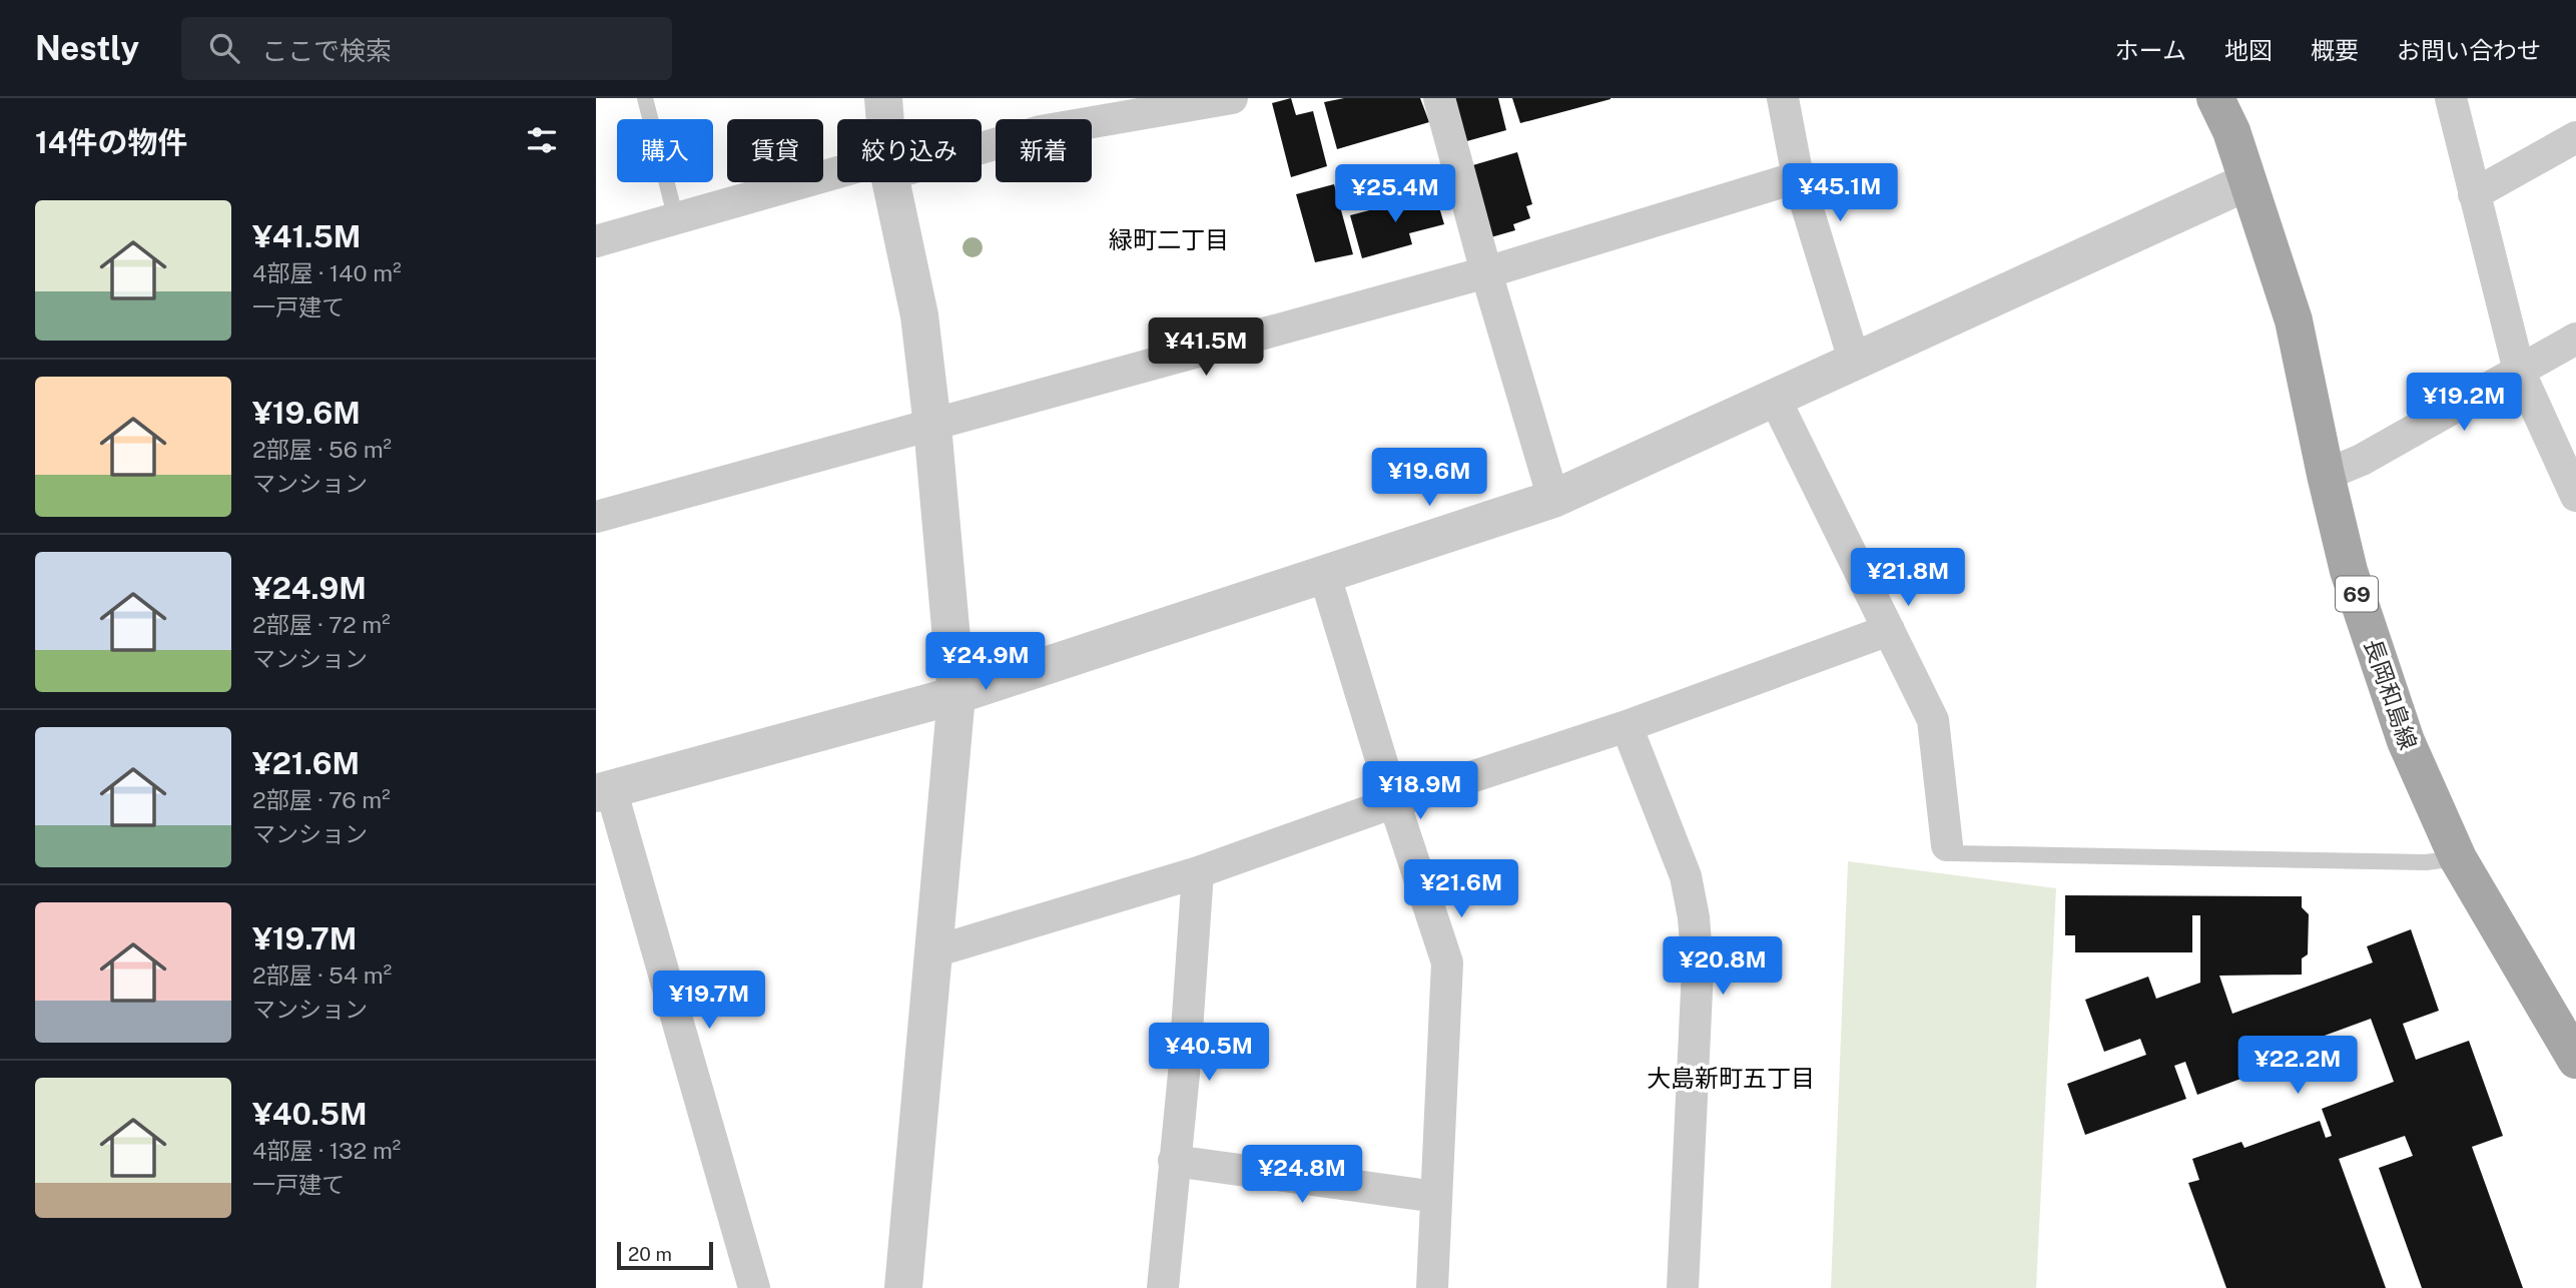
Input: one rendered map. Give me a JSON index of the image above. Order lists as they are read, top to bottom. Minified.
{"streets":{"main road":["69","長岡和島線"]},"districts":["緑町二丁目","大島新町五丁目"],"scale_bar":"20 m","page":{"header":"Nestly","search":"ここで検索","nav":["ホーム","地図","概要","お問い合わせ"],"heading":"14件の物件","chip":["購入","賃貸","絞り込み","新着"],"price":["¥45.1M","¥25.4M","¥41.5M","¥19.2M","¥19.6M","¥21.8M","¥24.9M","¥18.9M","¥21.6M","¥20.8M","¥19.7M","¥40.5M","¥22.2M","¥24.8M"],"list":[{"name":"¥41.5M","note":"4部屋 · 140 m² · 一戸建て"},{"name":"¥19.6M","note":"2部屋 · 56 m² · マンション"},{"name":"¥24.9M","note":"2部屋 · 72 m² · マンション"},{"name":"¥21.6M","note":"2部屋 · 76 m² · マンション"},{"name":"¥19.7M","note":"2部屋 · 54 m² · マンション"},{"name":"¥40.5M","note":"4部屋 · 132 m² · 一戸建て"}],"scale":"20 m"}}
